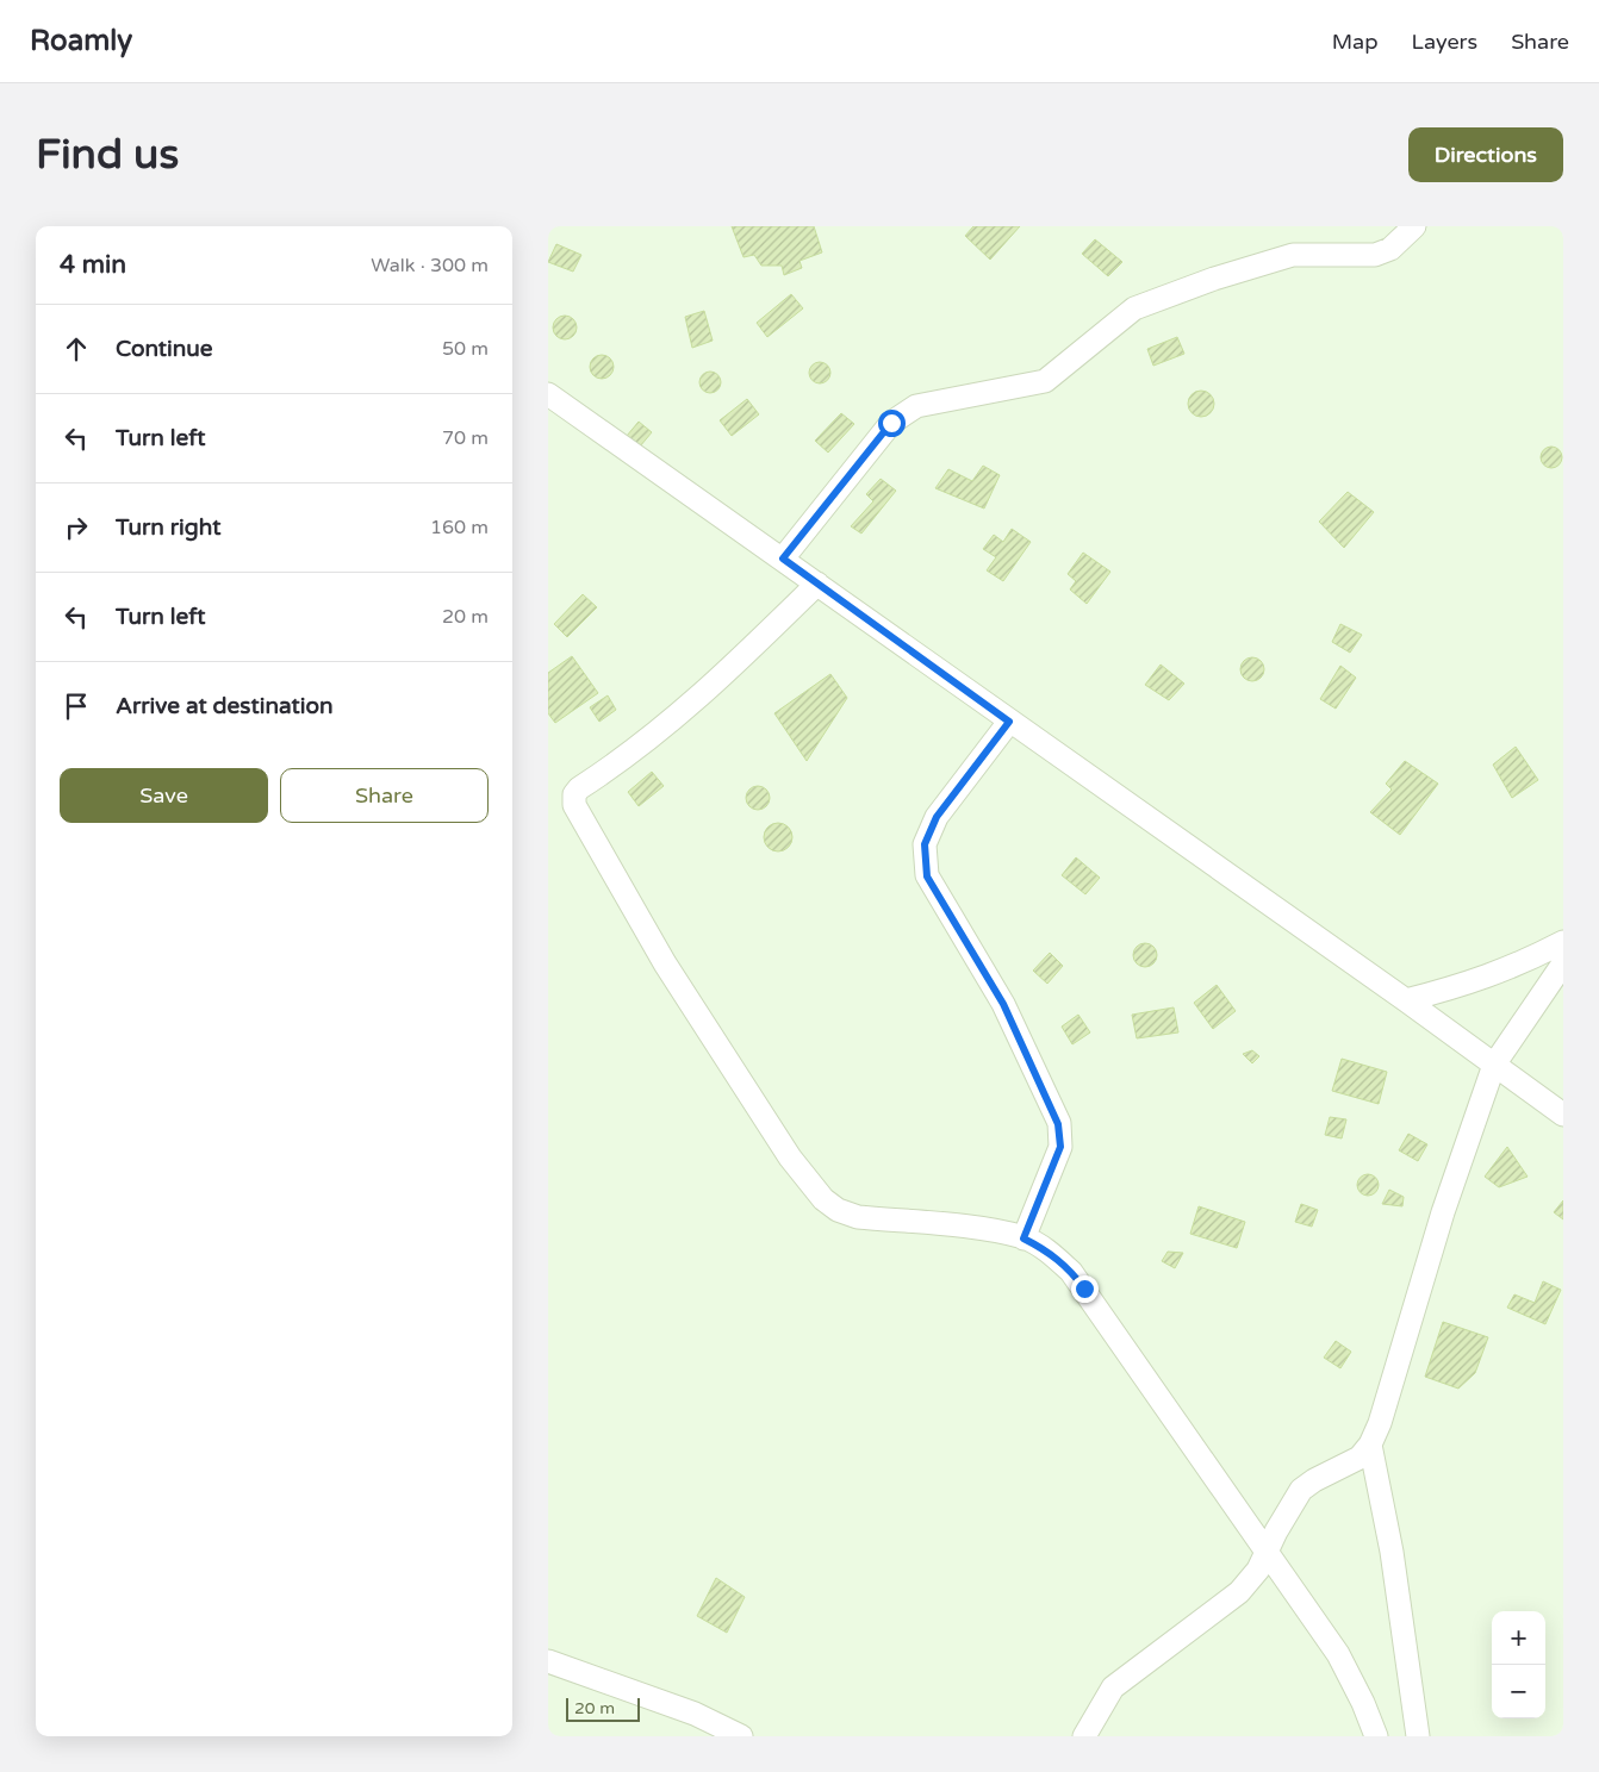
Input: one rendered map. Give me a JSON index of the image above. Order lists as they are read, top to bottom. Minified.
{"scale_bar":"20 m","page":{"header":"Roamly","nav":["Map","Layers","Share"],"buttons":["Directions",["Save","Share"]],"title":"Find us","heading":["4 min","Walk · 300 m"],"list":[["Continue","50 m"],["Turn left","70 m"],["Turn right","160 m"],["Turn left","20 m"],"Arrive at destination"],"map_buttons":["+","−"],"scale":"20 m"}}
